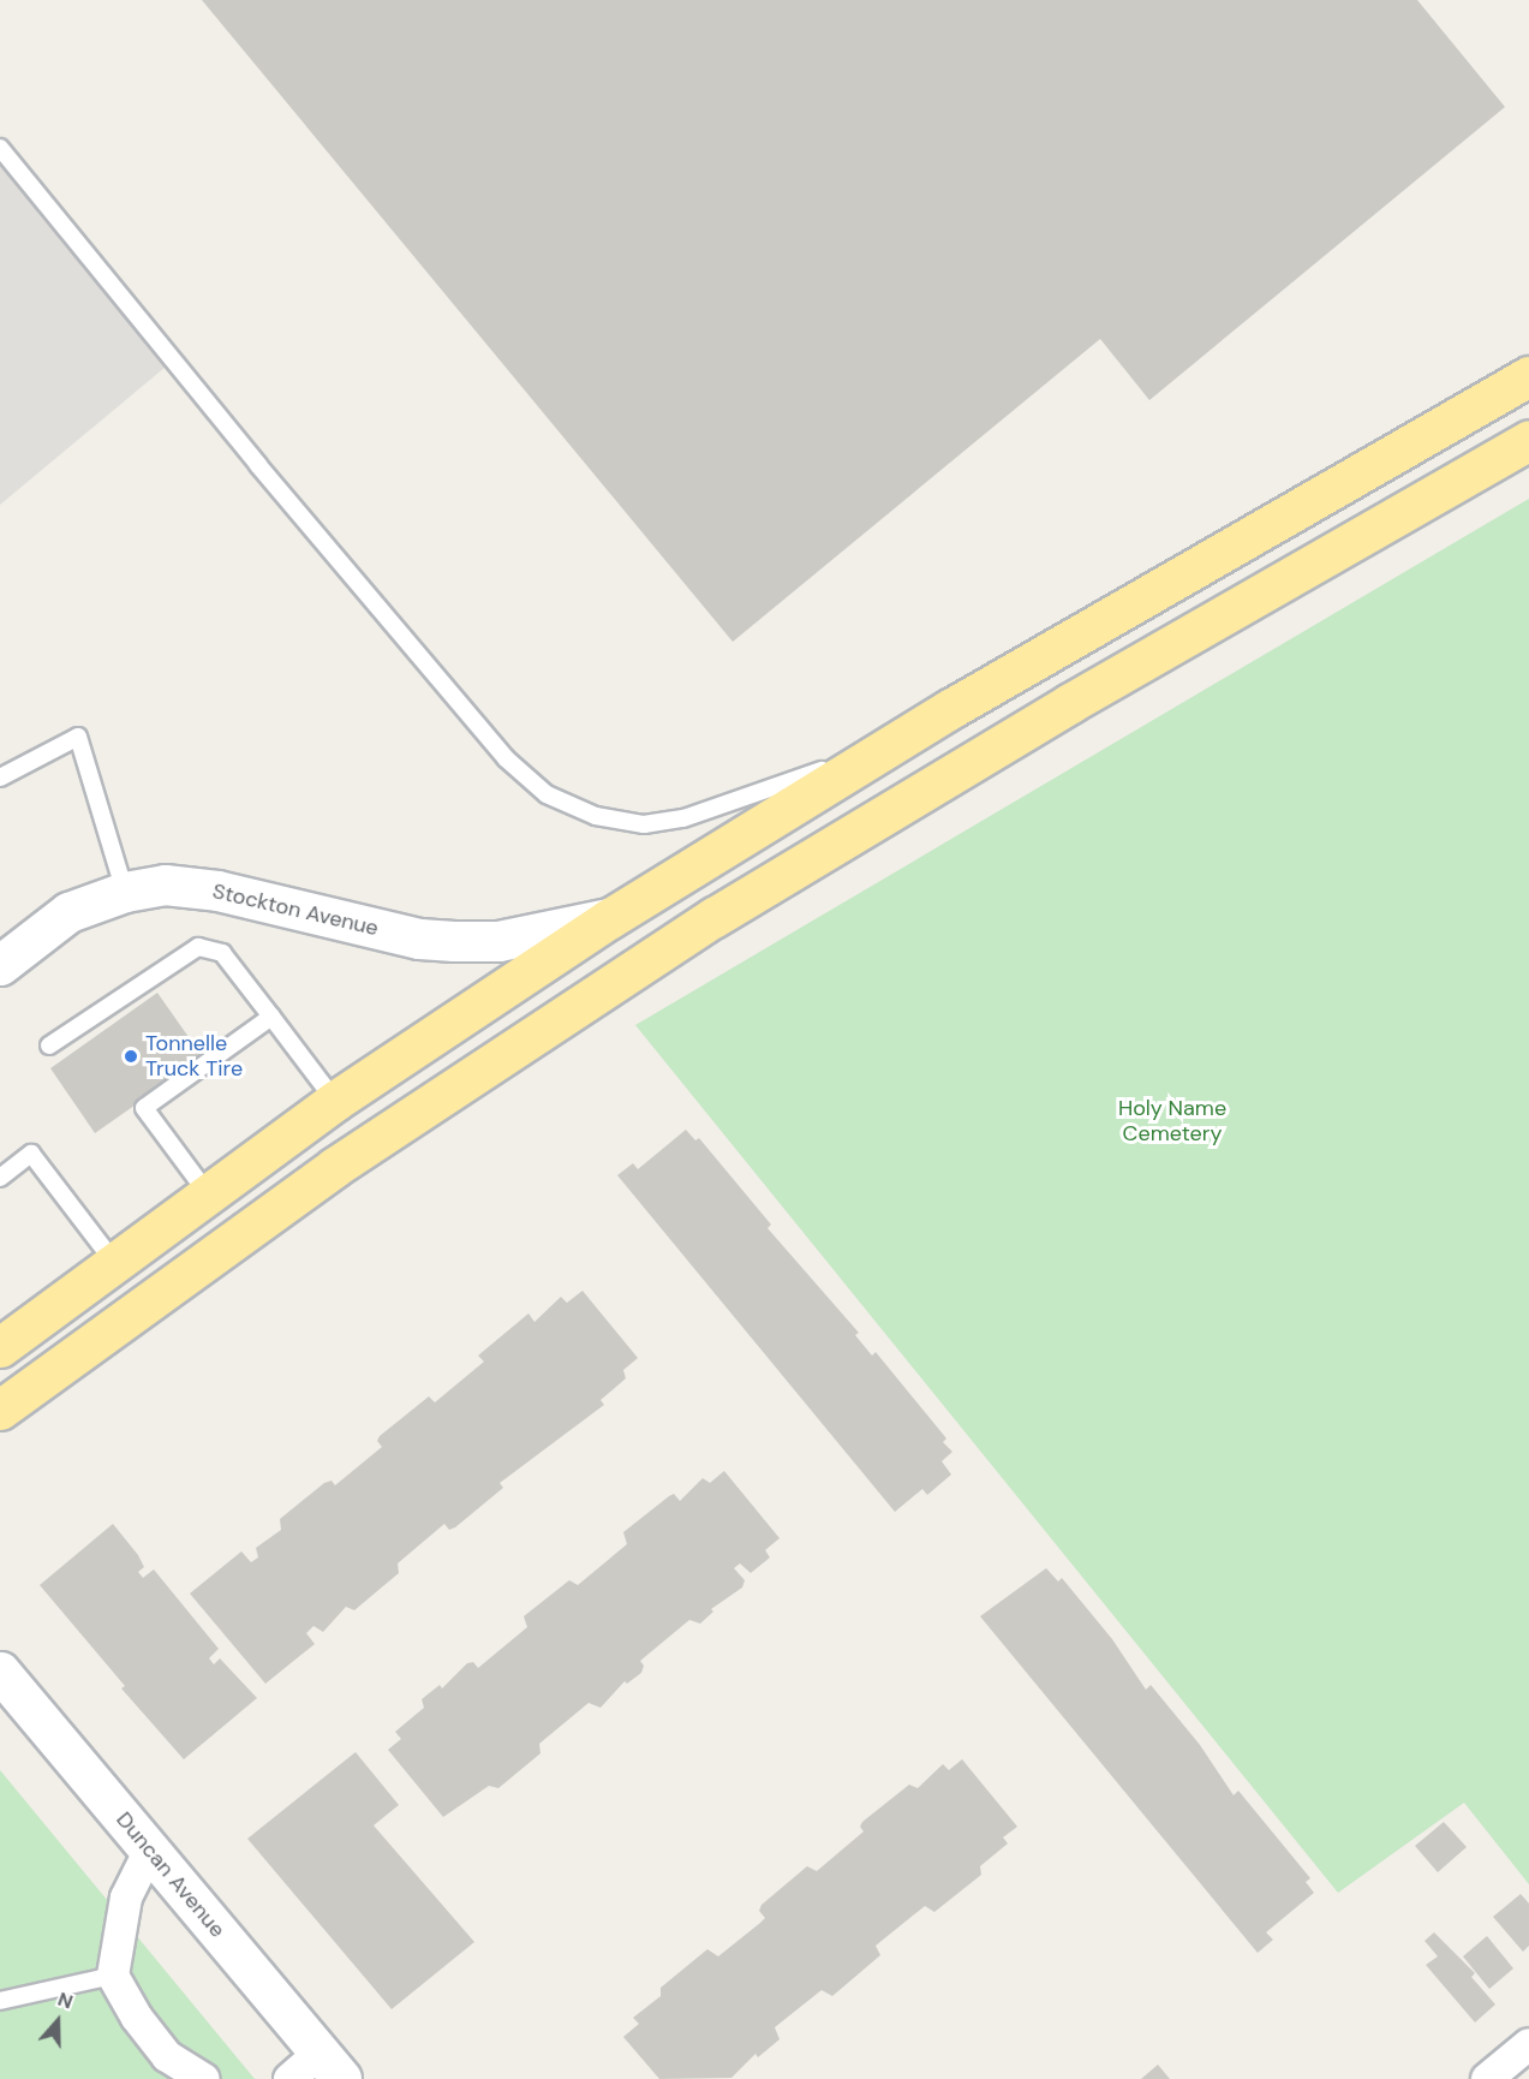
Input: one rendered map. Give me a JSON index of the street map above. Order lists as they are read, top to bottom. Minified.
{"streets":{"main road":["Stockton Avenue","Duncan Avenue"]},"parks":["Holy Name Cemetery"],"places":["Tonnelle Truck Tire"],"north":"top"}
